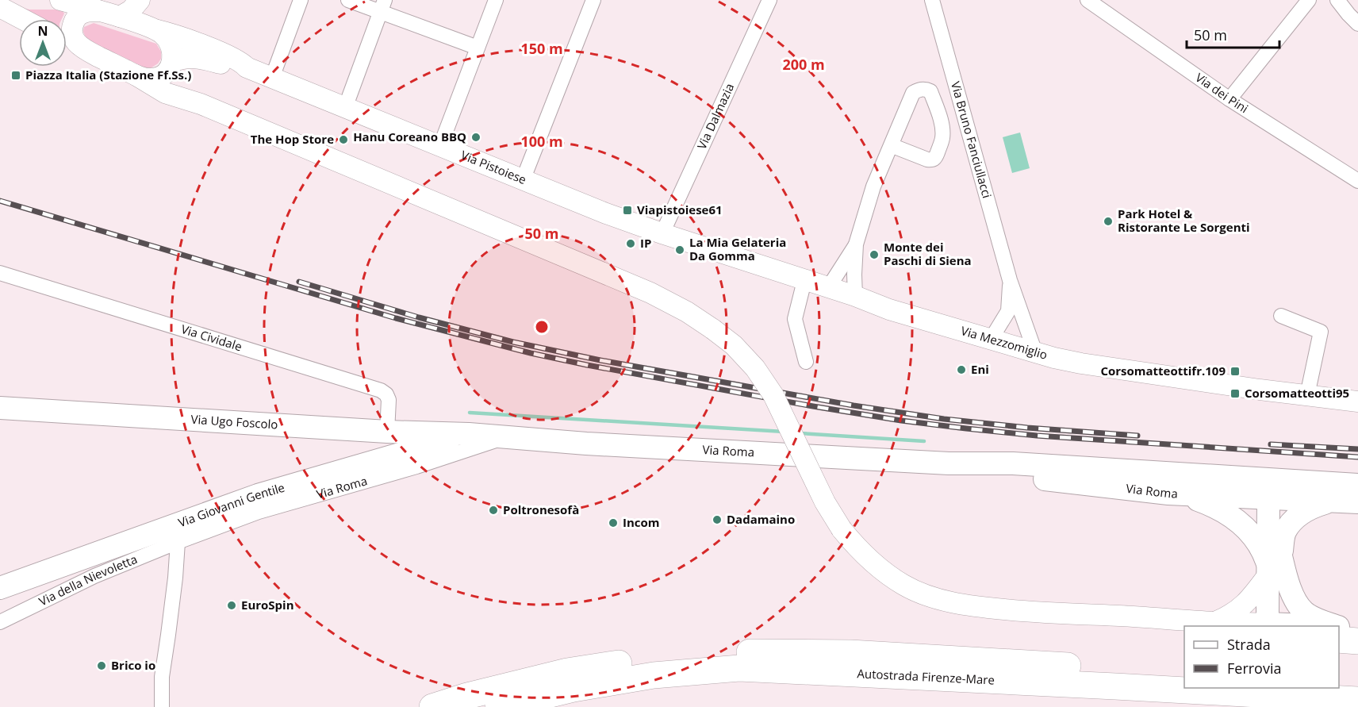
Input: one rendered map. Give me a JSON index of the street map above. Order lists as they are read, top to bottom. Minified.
{"streets":{"highway":["Autostrada Firenze-Mare"],"main road":["Via Pistoiese","Via Mezzomiglio","Via Ugo Foscolo","Via Roma","Via Giovanni Gentile"],"street":["Via dei Pini","Via Dalmazia","Via Bruno Fanciullacci","Via Cividale","Via della Nievoletta"]},"crossings":[["Via Dalmazia","Via Pistoiese"],["Via Dalmazia","Via Mezzomiglio"],["Via Bruno Fanciullacci","Via Mezzomiglio"],["Via Pistoiese","Via Mezzomiglio"],["Via Cividale","Via Ugo Foscolo"],["Via Ugo Foscolo","Via Roma"],["Via Ugo Foscolo","Via Giovanni Gentile"],["Via Roma","Via Giovanni Gentile"],["Via Roma","Via della Nievoletta"]],"places":{"transit":["Piazza Italia (Stazione Ff.Ss.)","Viapistoiese61","Corsomatteottifr.109","Corsomatteotti95"],"other":["Hanu Coreano BBQ","The Hop Store","Park Hotel & Ristorante Le Sorgenti","IP","La Mia Gelateria Da Gomma","Monte dei Paschi di Siena","Eni","Poltronesofà","Dadamaino","Incom","EuroSpin","Brico io"]},"legend":["Strada","Ferrovia"],"scale_bar":"50 m","north":"top","rings":["150 m","200 m","100 m","50 m"]}
